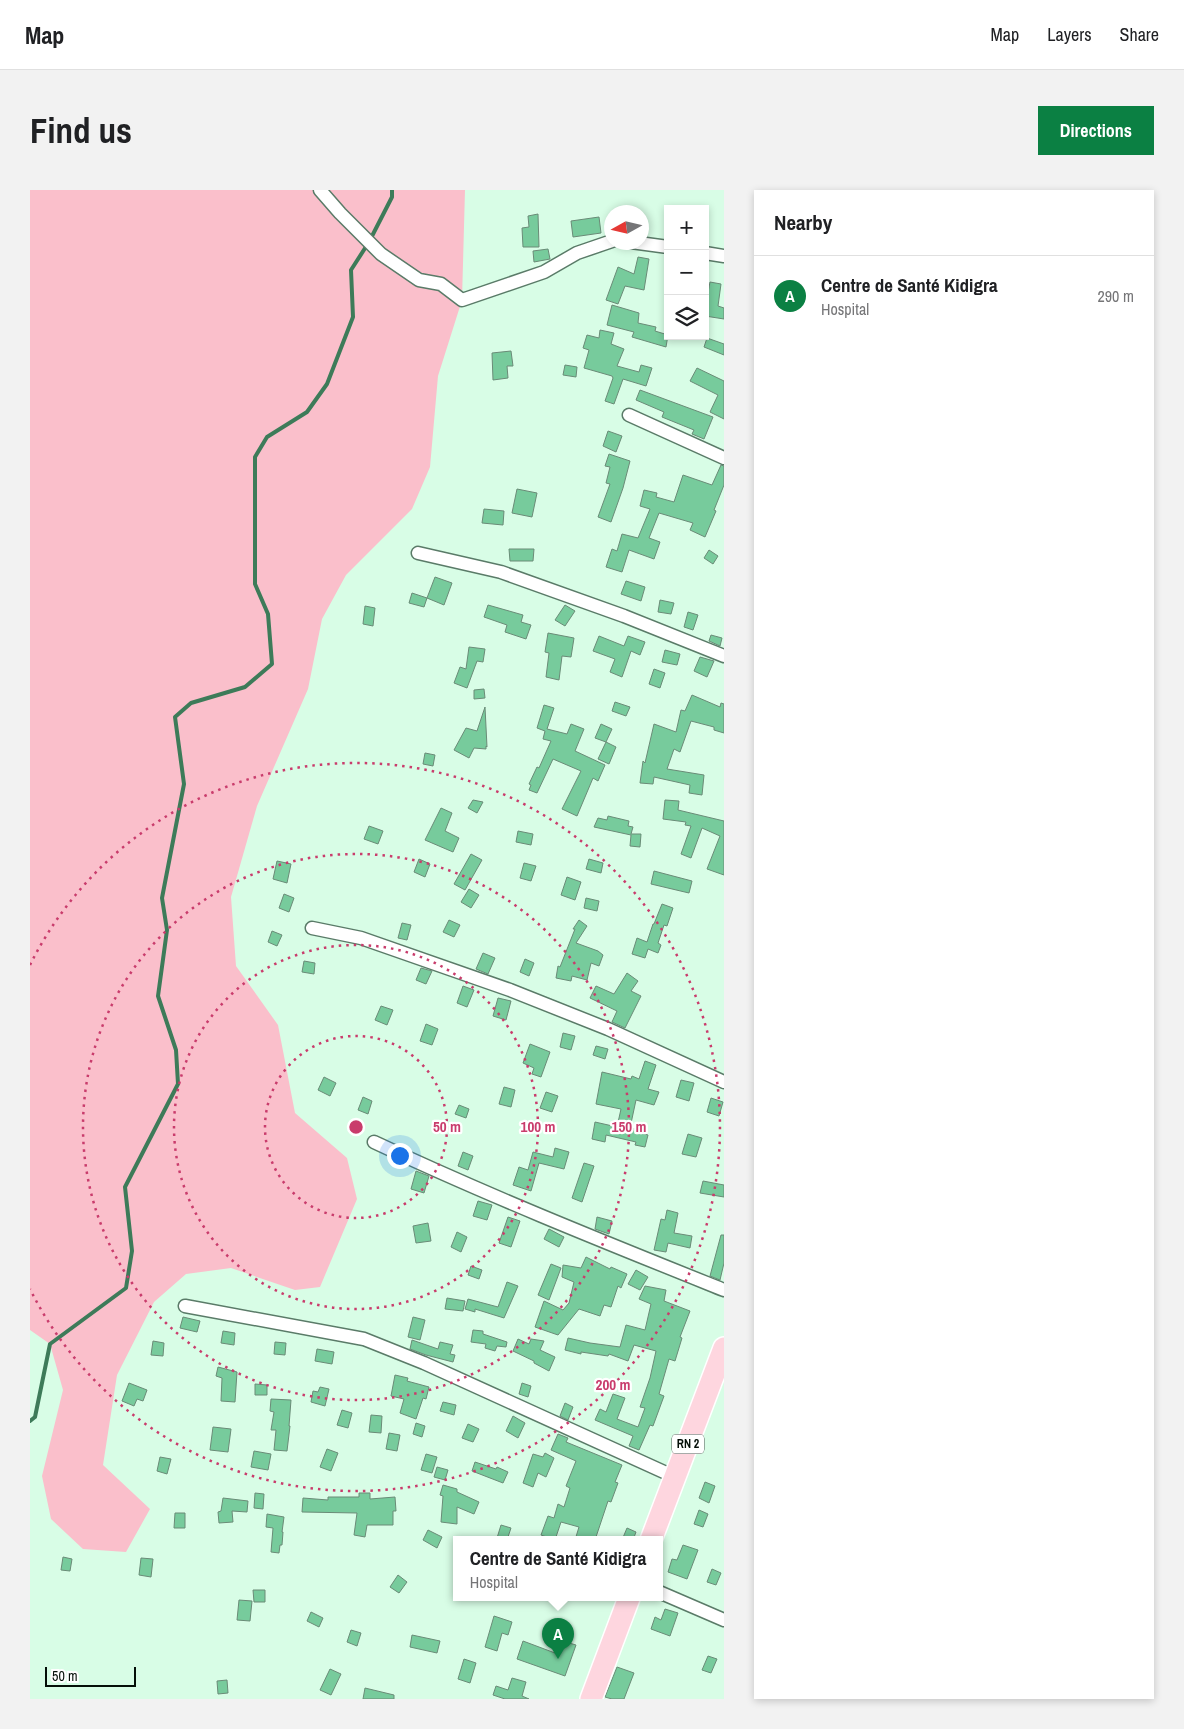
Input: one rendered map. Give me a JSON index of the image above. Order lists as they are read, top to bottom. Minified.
{"streets":{"main road":["RN 2"]},"scale_bar":"50 m","north":"left","page":{"header":"Map","nav":["Map","Layers","Share"],"buttons":"Directions","title":"Find us","heading":"Nearby","map_buttons":["+","−"],"list":[{"mark":"A","name":"Centre de Santé Kidigra","note":"Hospital","value":"290 m"}],"popup":["Centre de Santé Kidigra","Hospital"],"pins":"A","scale":"50 m"},"rings":["50 m","100 m","150 m","200 m"]}
